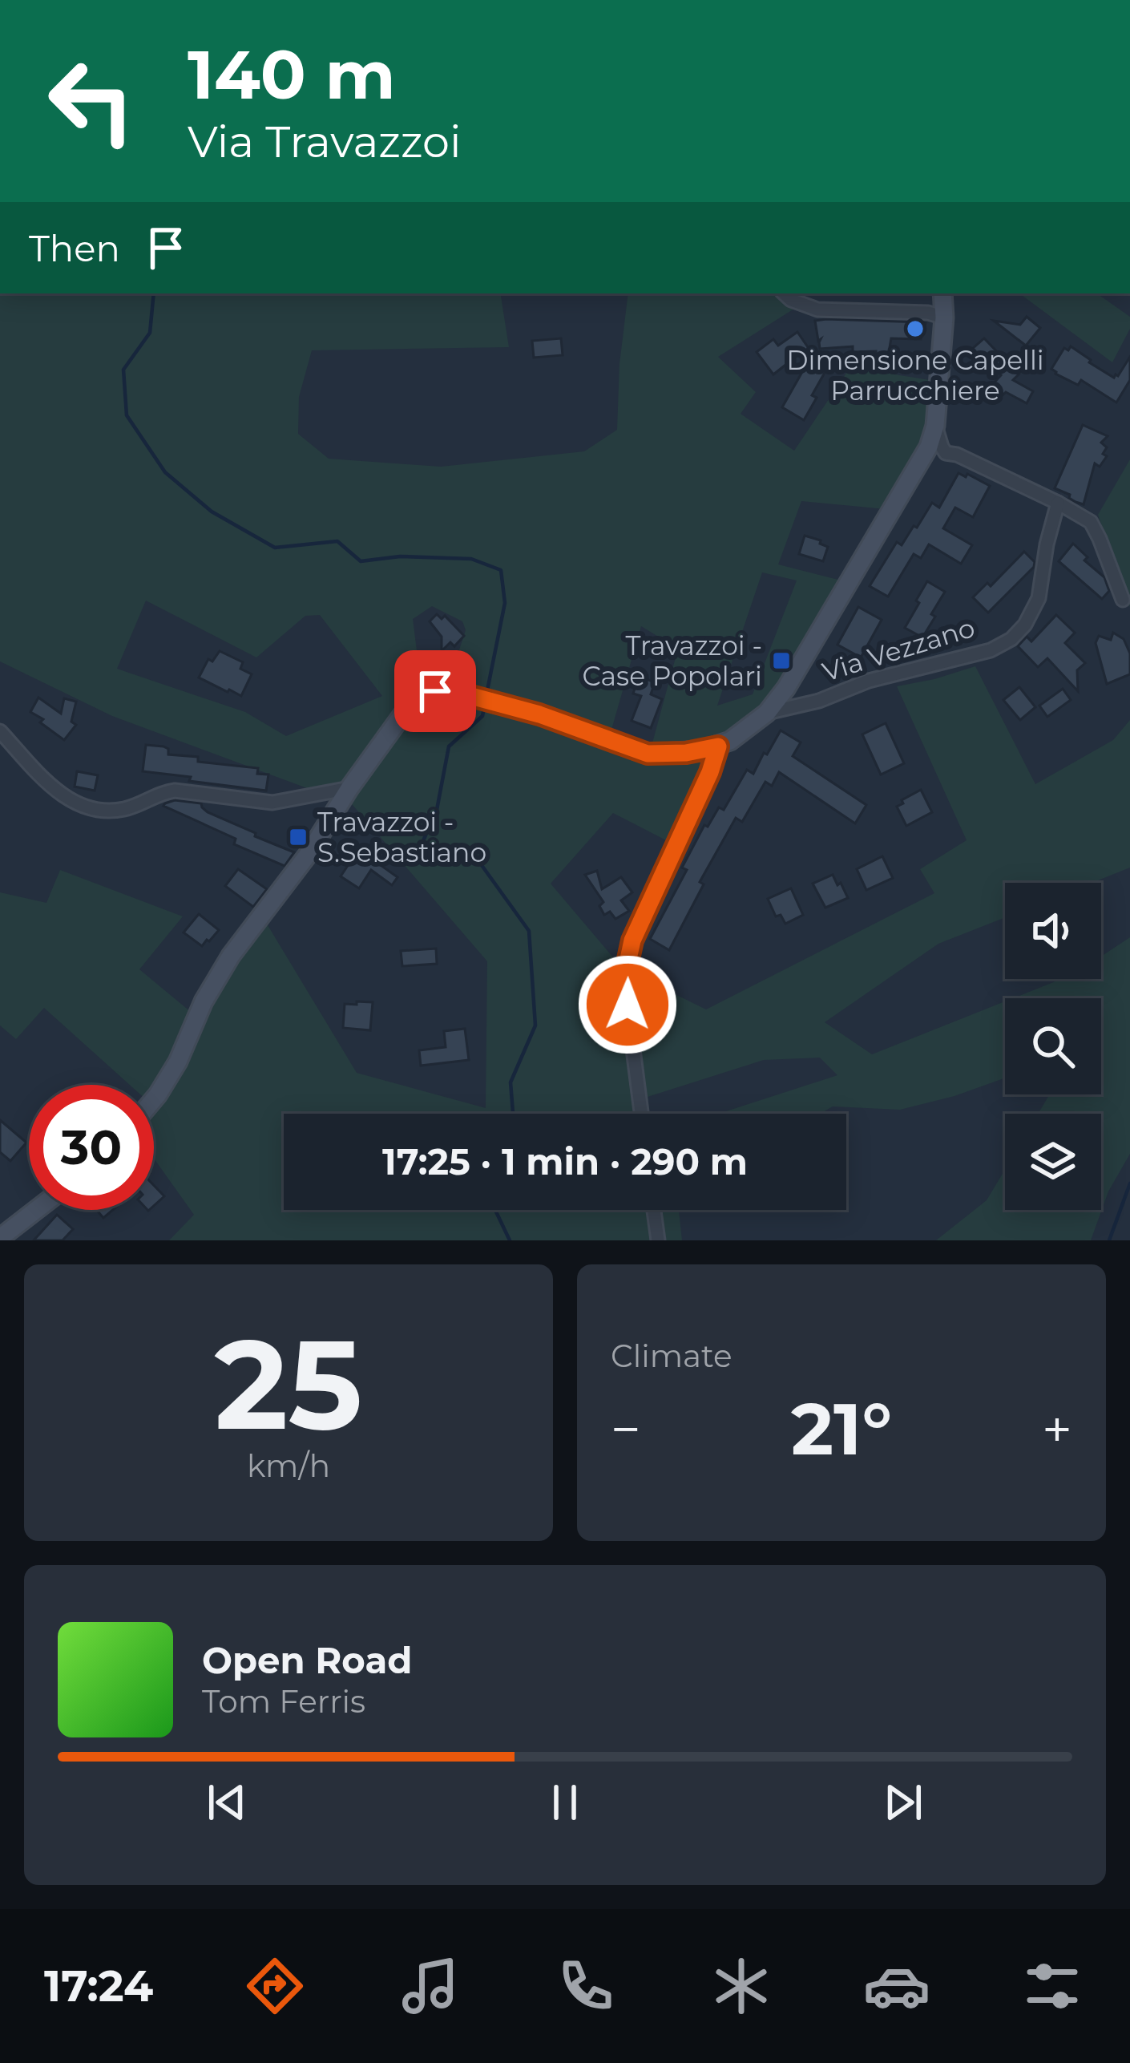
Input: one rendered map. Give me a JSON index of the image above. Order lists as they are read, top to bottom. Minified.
{"streets":{"street":["Via Vezzano"]},"places":{"other":["Dimensione Capelli Parrucchiere"],"transit":["Travazzoi - Case Popolari","Travazzoi - S.Sebastiano"]},"page":{"turn":["140 m","Via Travazzoi"],"then":"Then","limit":"30","trip":"17:25 · 1 min · 290 m","tile":[["25","km/h"],"Climate"],"heat":["−","21°","+"],"song":["Open Road","Tom Ferris"],"tabs":"17:24"}}
